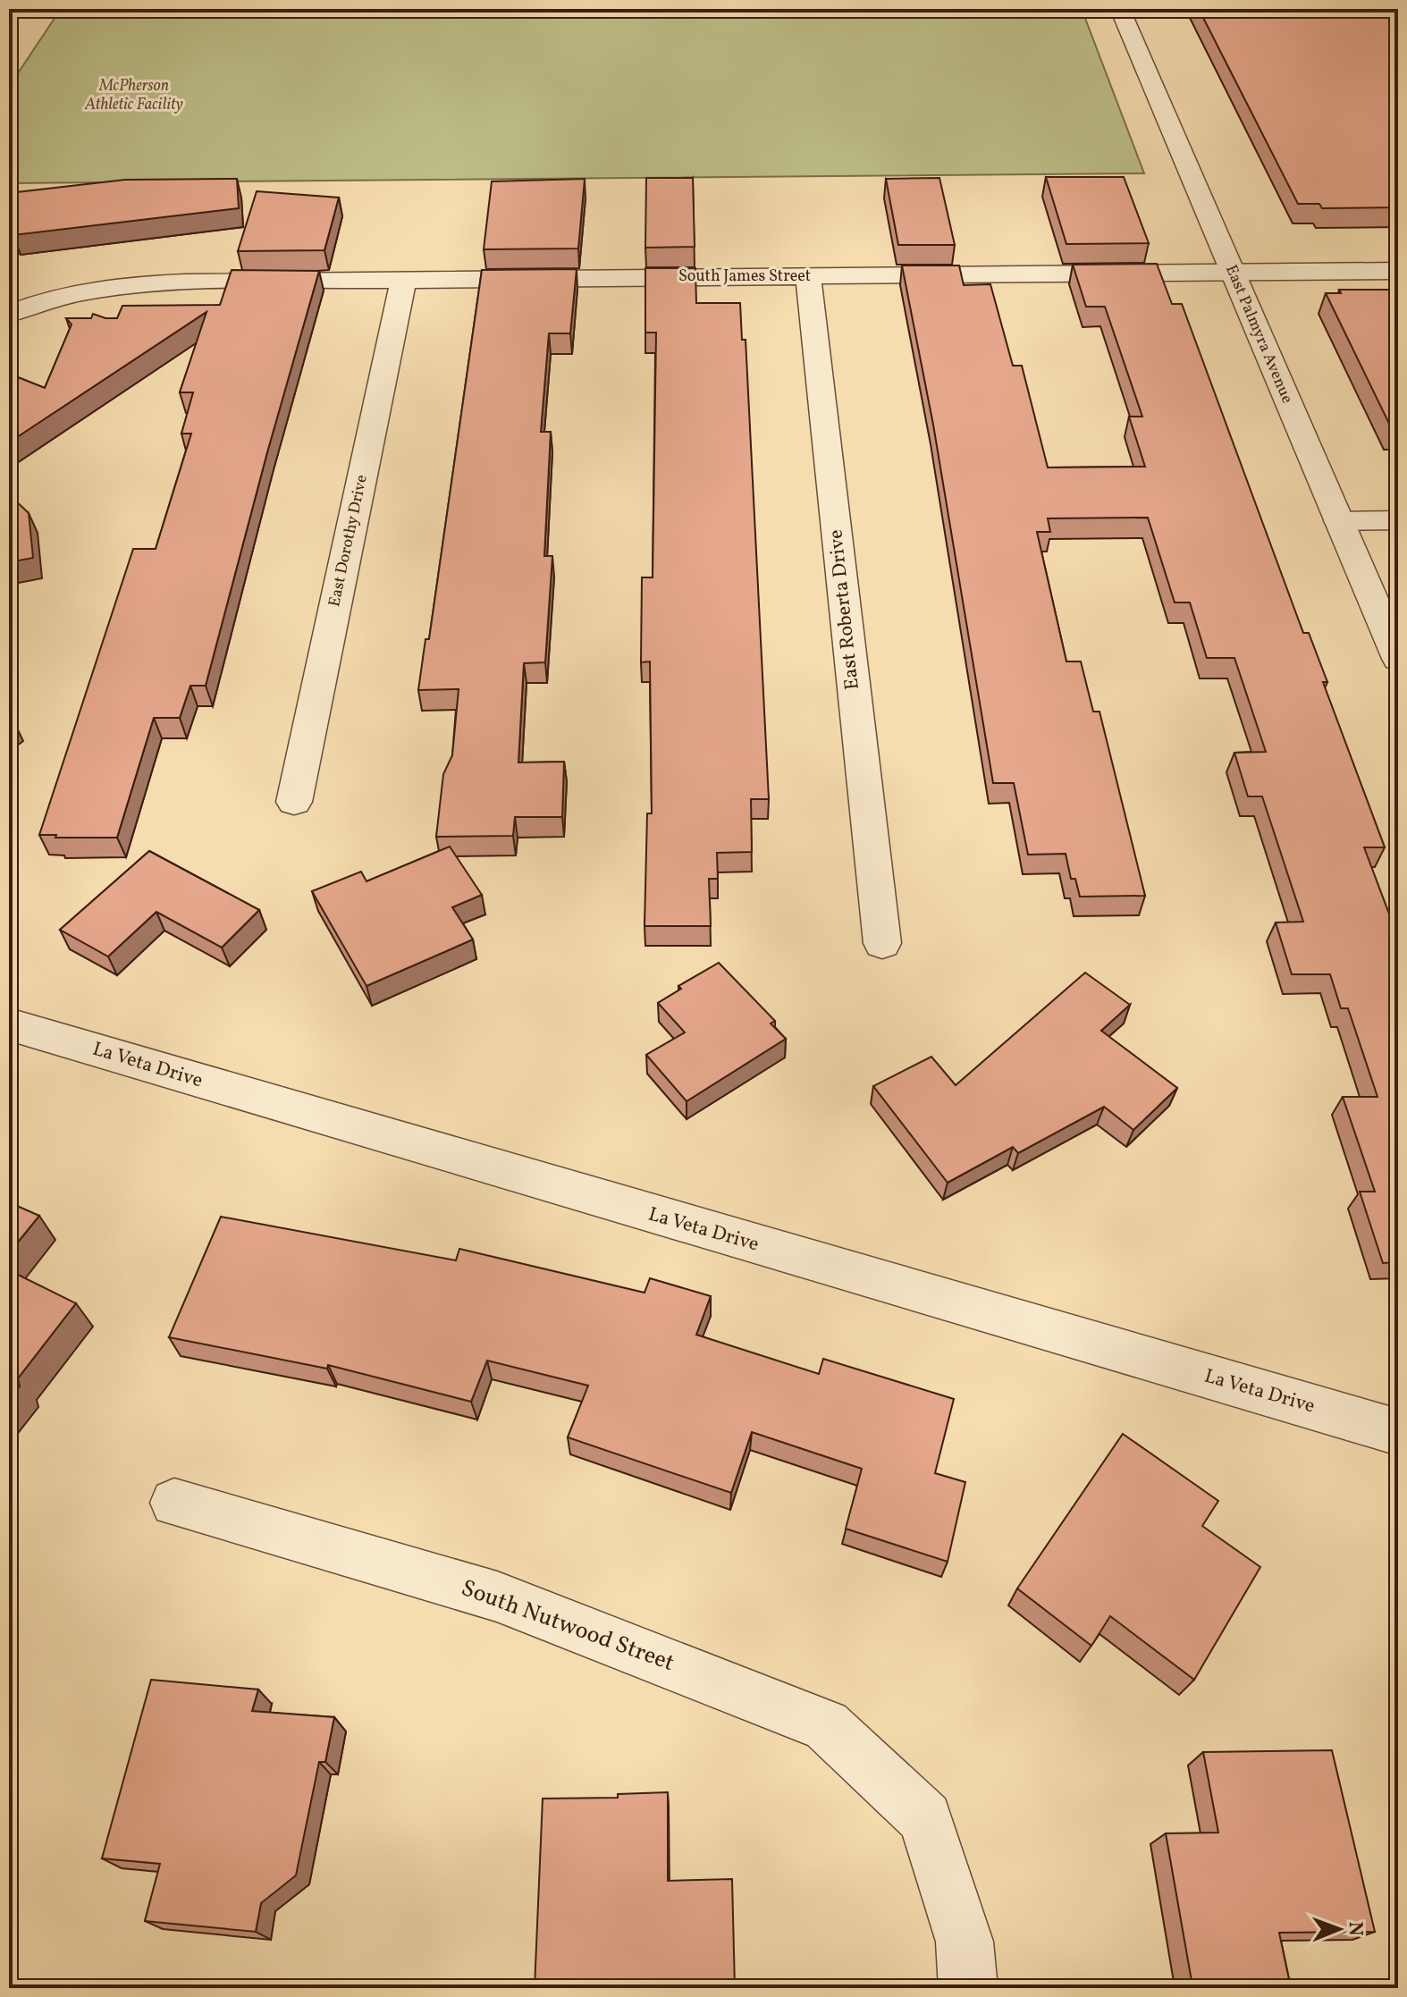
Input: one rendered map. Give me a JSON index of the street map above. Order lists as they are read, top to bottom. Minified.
{"streets":{"street":["South James Street","East Palmyra Avenue","East Dorothy Drive","East Roberta Drive","La Veta Drive","South Nutwood Street"]},"crossings":[["South James Street","East Palmyra Avenue"],["South James Street","East Dorothy Drive"],["South James Street","East Roberta Drive"]],"parks":["McPherson Athletic Facility"],"north":"right"}
